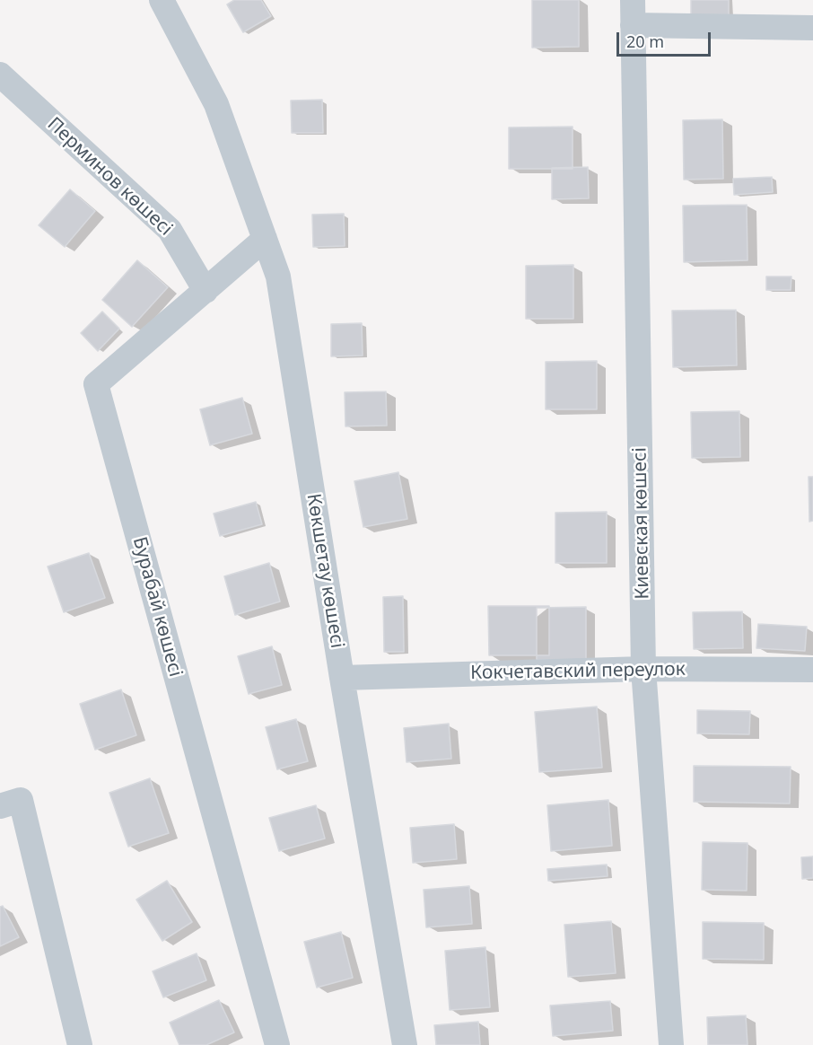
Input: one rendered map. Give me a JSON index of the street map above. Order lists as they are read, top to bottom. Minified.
{"streets":{"street":["Перминов көшесі","Киевская көшесі","Көкшетау көшесі","Бурабай көшесі","Кокчетавский переулок"]},"crossings":[["Перминов көшесі","Бурабай көшесі"],["Киевская көшесі","Кокчетавский переулок"],["Көкшетау көшесі","Бурабай көшесі"],["Көкшетау көшесі","Кокчетавский переулок"]],"scale_bar":"20 m"}
